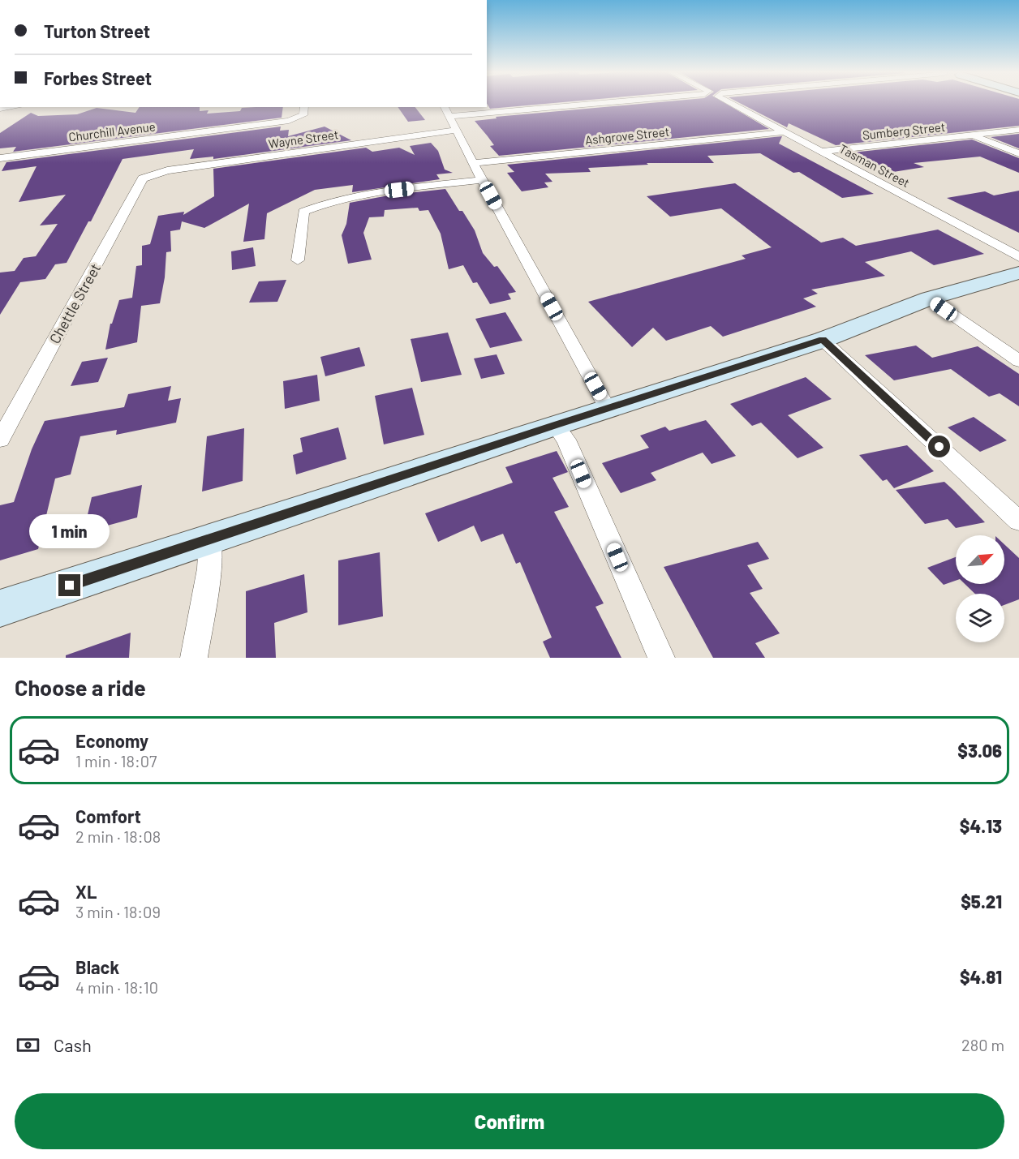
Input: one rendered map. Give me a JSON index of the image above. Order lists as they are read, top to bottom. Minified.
{"streets":{"street":["Sumberg Street","Churchill Avenue","Ashgrove Street","Wayne Street","Tasman Street","Chettle Street"]},"crossings":[["Sumberg Street","Tasman Street"],["Ashgrove Street","Tasman Street"],["Wayne Street","Chettle Street"]],"north":"top right","page":{"banner":["Turton Street","Forbes Street"],"bubble":"1 min","heading":"Choose a ride","list":[{"name":"Economy","note":"1 min · 18:07","value":"$3.06"},{"name":"Comfort","note":"2 min · 18:08","value":"$4.13"},{"name":"XL","note":"3 min · 18:09","value":"$5.21"},{"name":"Black","note":"4 min · 18:10","value":"$4.81"}],"pay":["Cash","280 m"],"buttons":"Confirm"}}
